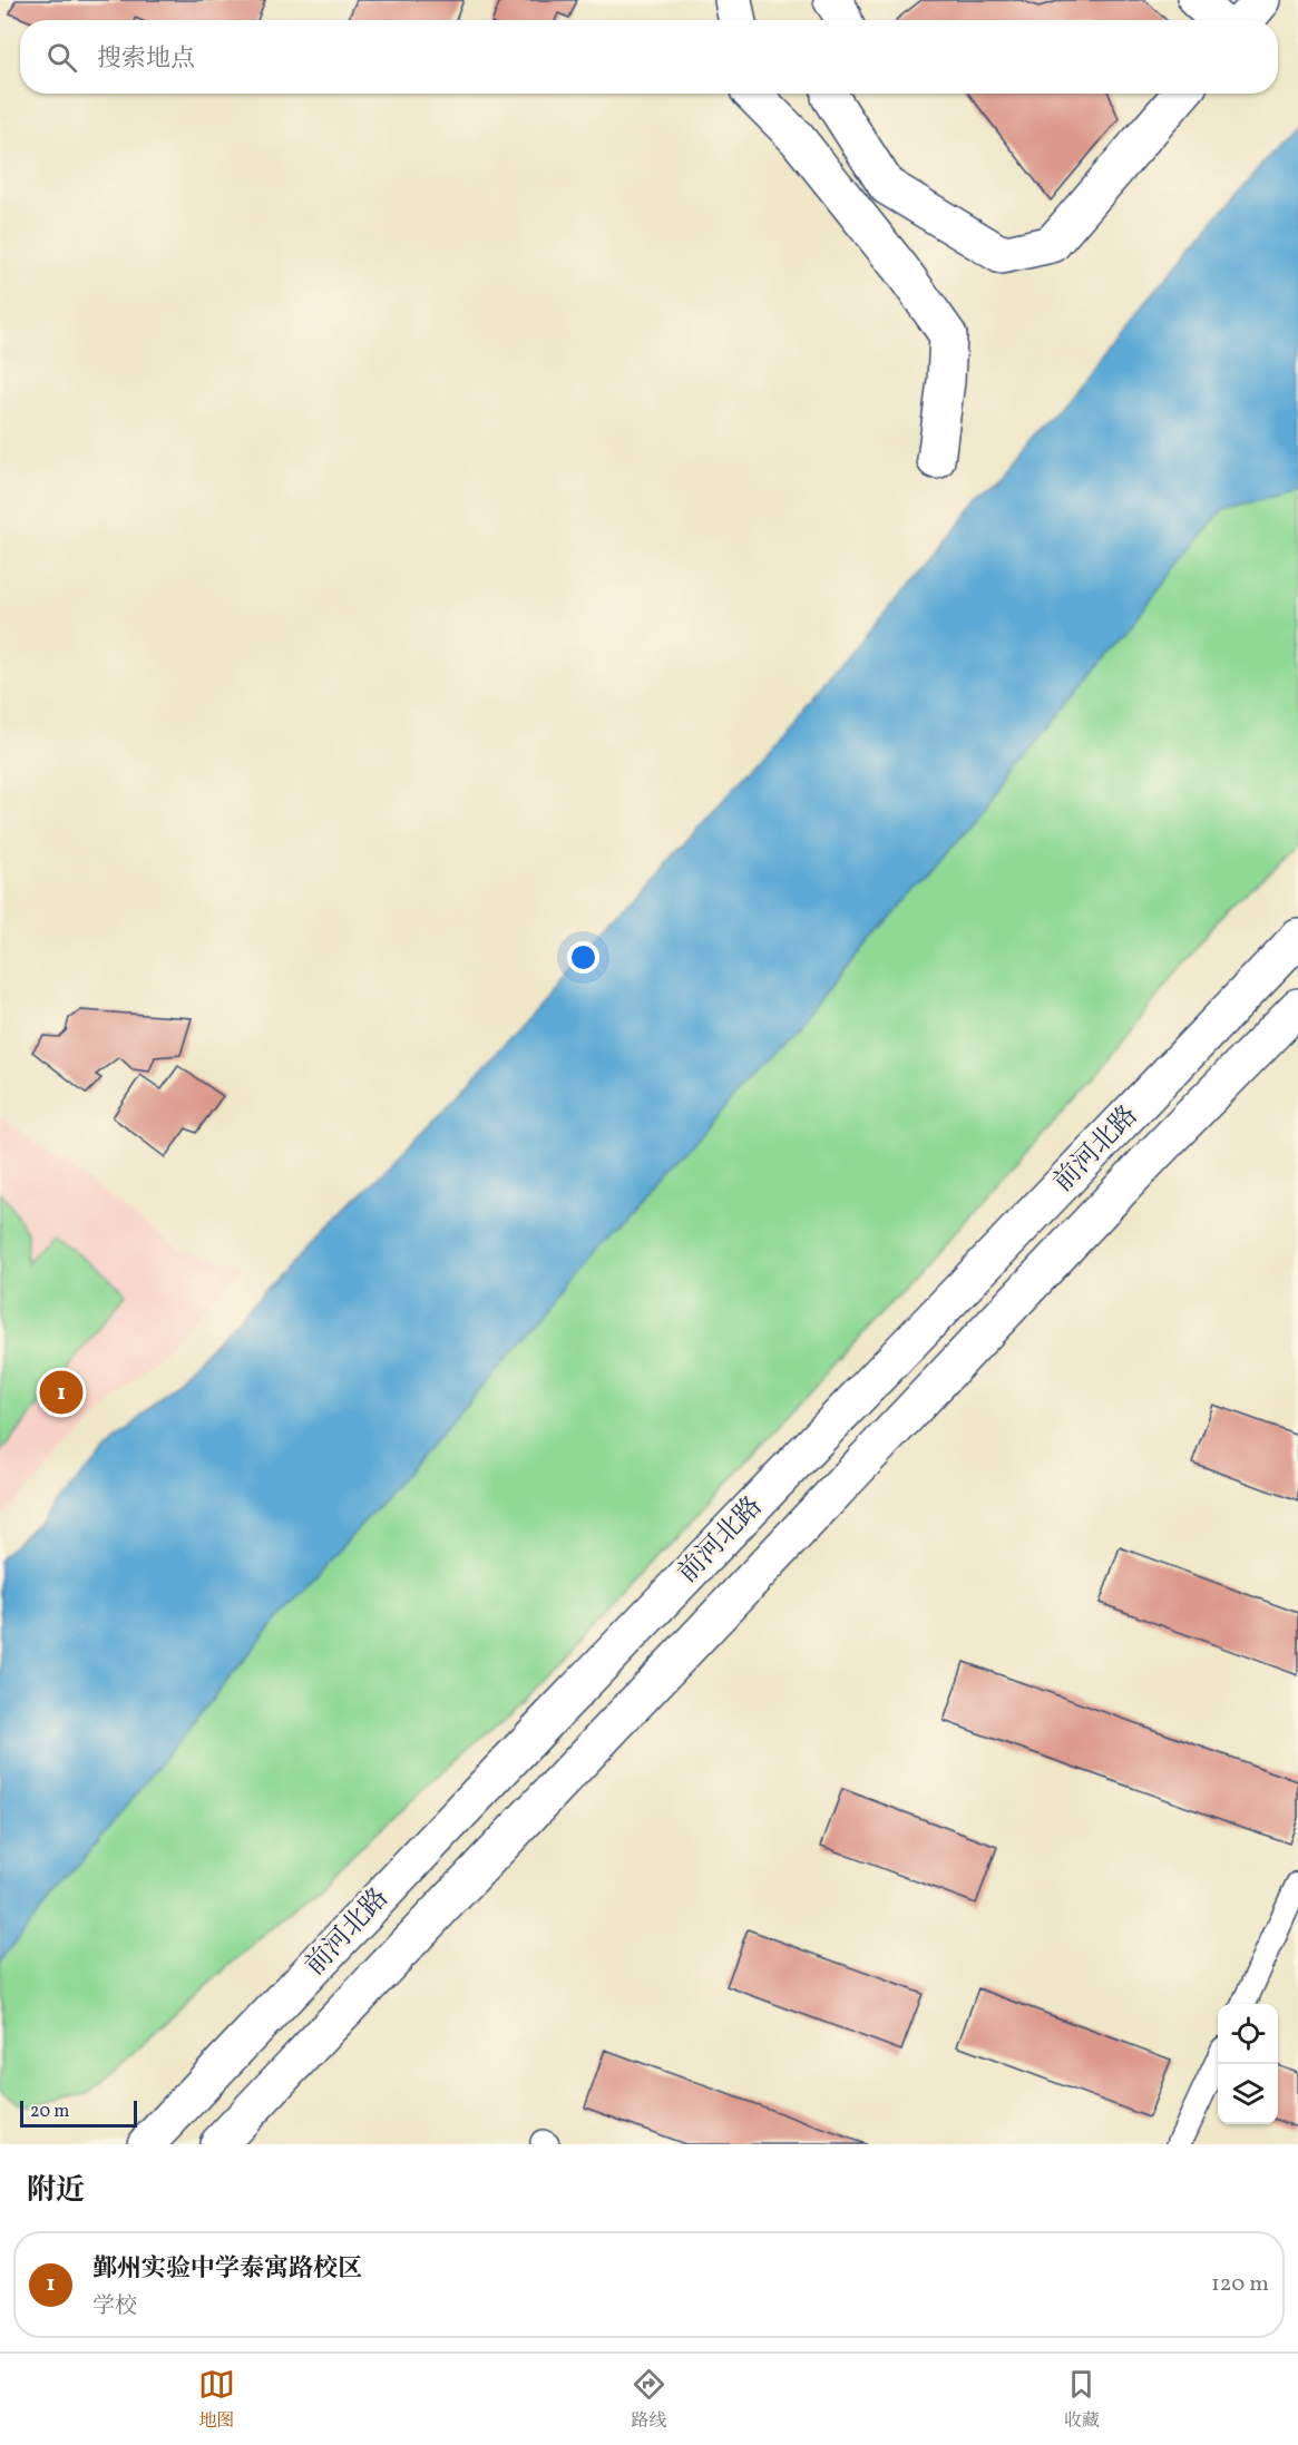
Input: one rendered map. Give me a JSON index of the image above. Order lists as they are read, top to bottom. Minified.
{"streets":{"main road":["前河北路"]},"scale_bar":"20 m","page":{"search":"搜索地点","pins":"1","scale":"20 m","heading":"附近","list":[{"mark":"1","name":"鄞州实验中学泰寓路校区","note":"学校","value":"120 m"}],"nav":["地图","路线","收藏"]}}
